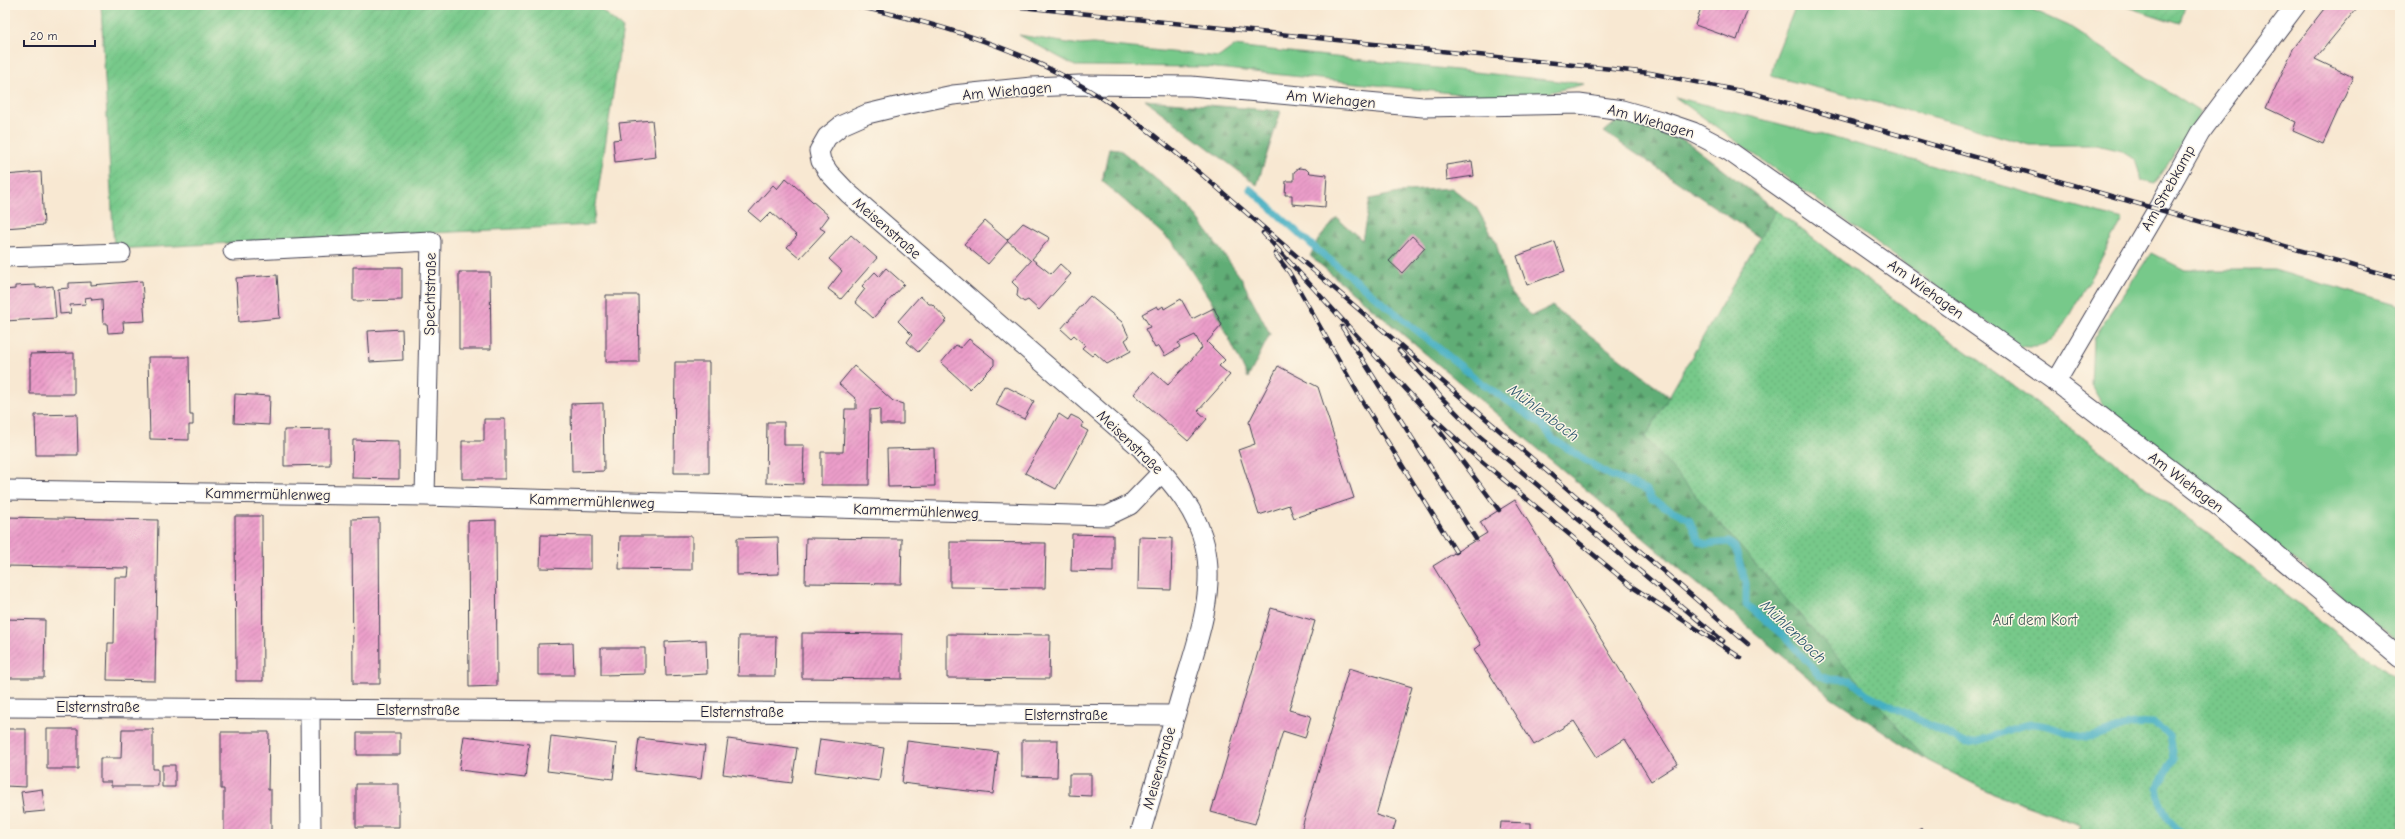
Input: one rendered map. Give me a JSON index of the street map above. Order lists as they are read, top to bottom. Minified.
{"streets":{"street":["Am Wiehagen","Am Strebkamp","Meisenstraße","Spechtstraße","Kammermühlenweg","Elsternstraße"]},"crossings":[["Am Wiehagen","Am Strebkamp"],["Am Wiehagen","Meisenstraße"],["Meisenstraße","Kammermühlenweg"],["Meisenstraße","Elsternstraße"],["Spechtstraße","Kammermühlenweg"]],"water":["Mühlenbach"],"parks":["Auf dem Kort"],"scale_bar":"20 m"}
